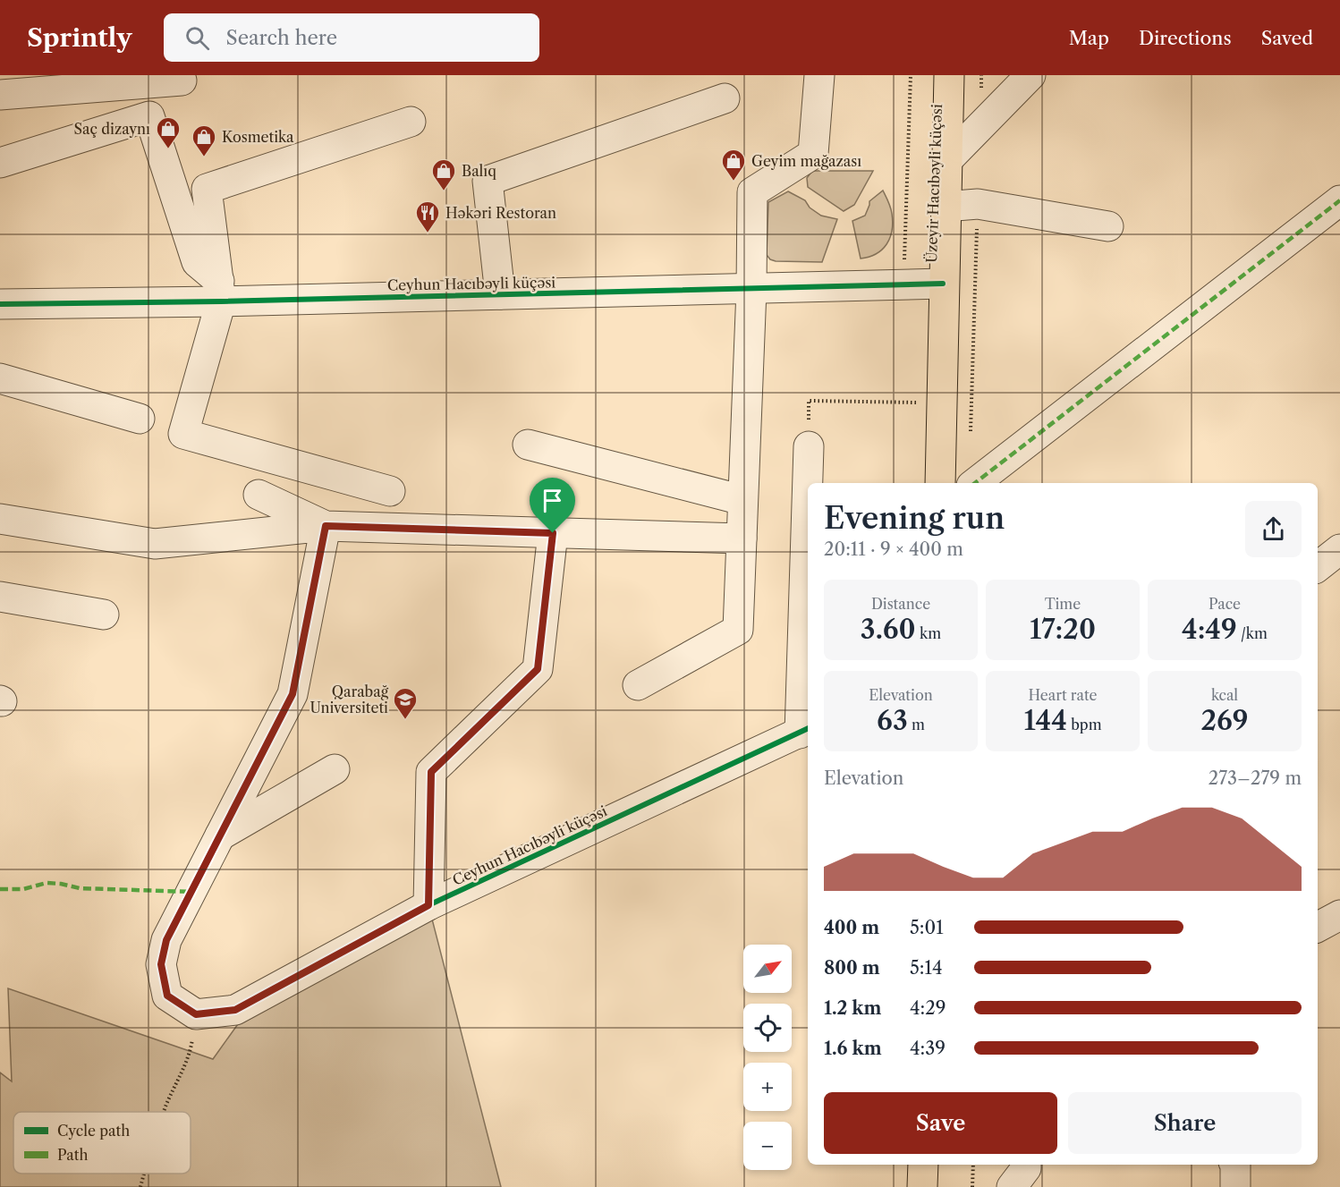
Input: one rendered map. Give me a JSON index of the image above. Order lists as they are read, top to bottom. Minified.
{"streets":{"main road":["Üzeyir Hacıbəyli küçəsi"],"street":["Ceyhun Hacıbəyli küçəsi"]},"crossings":[["Üzeyir Hacıbəyli küçəsi","Ceyhun Hacıbəyli küçəsi"]],"places":{"shop":["Saç dizaynı","Kosmetika","Geyim mağazası","Balıq"],"restaurant":["Həkəri Restoran"],"school or university":["Qarabağ Universiteti"]},"legend":["Cycle path","Path"],"north":"top right","page":{"header":"Sprintly","search":"Search here","nav":["Map","Directions","Saved"],"heading":["Evening run","20:11 · 9 × 400 m"],"stats":[["Distance","3.60 km"],["Time","17:20"],["Pace","4:49 /km"],["Elevation","63 m"],["Heart rate","144 bpm"],["kcal","269"]],"chart":["Elevation","273–279 m"],"list":[{"name":"400 m","note":"5:01"},{"name":"800 m","note":"5:14"},{"name":"1.2 km","note":"4:29"},{"name":"1.6 km","note":"4:39"}],"map_buttons":["+","−"],"buttons":["Save","Share"]}}
